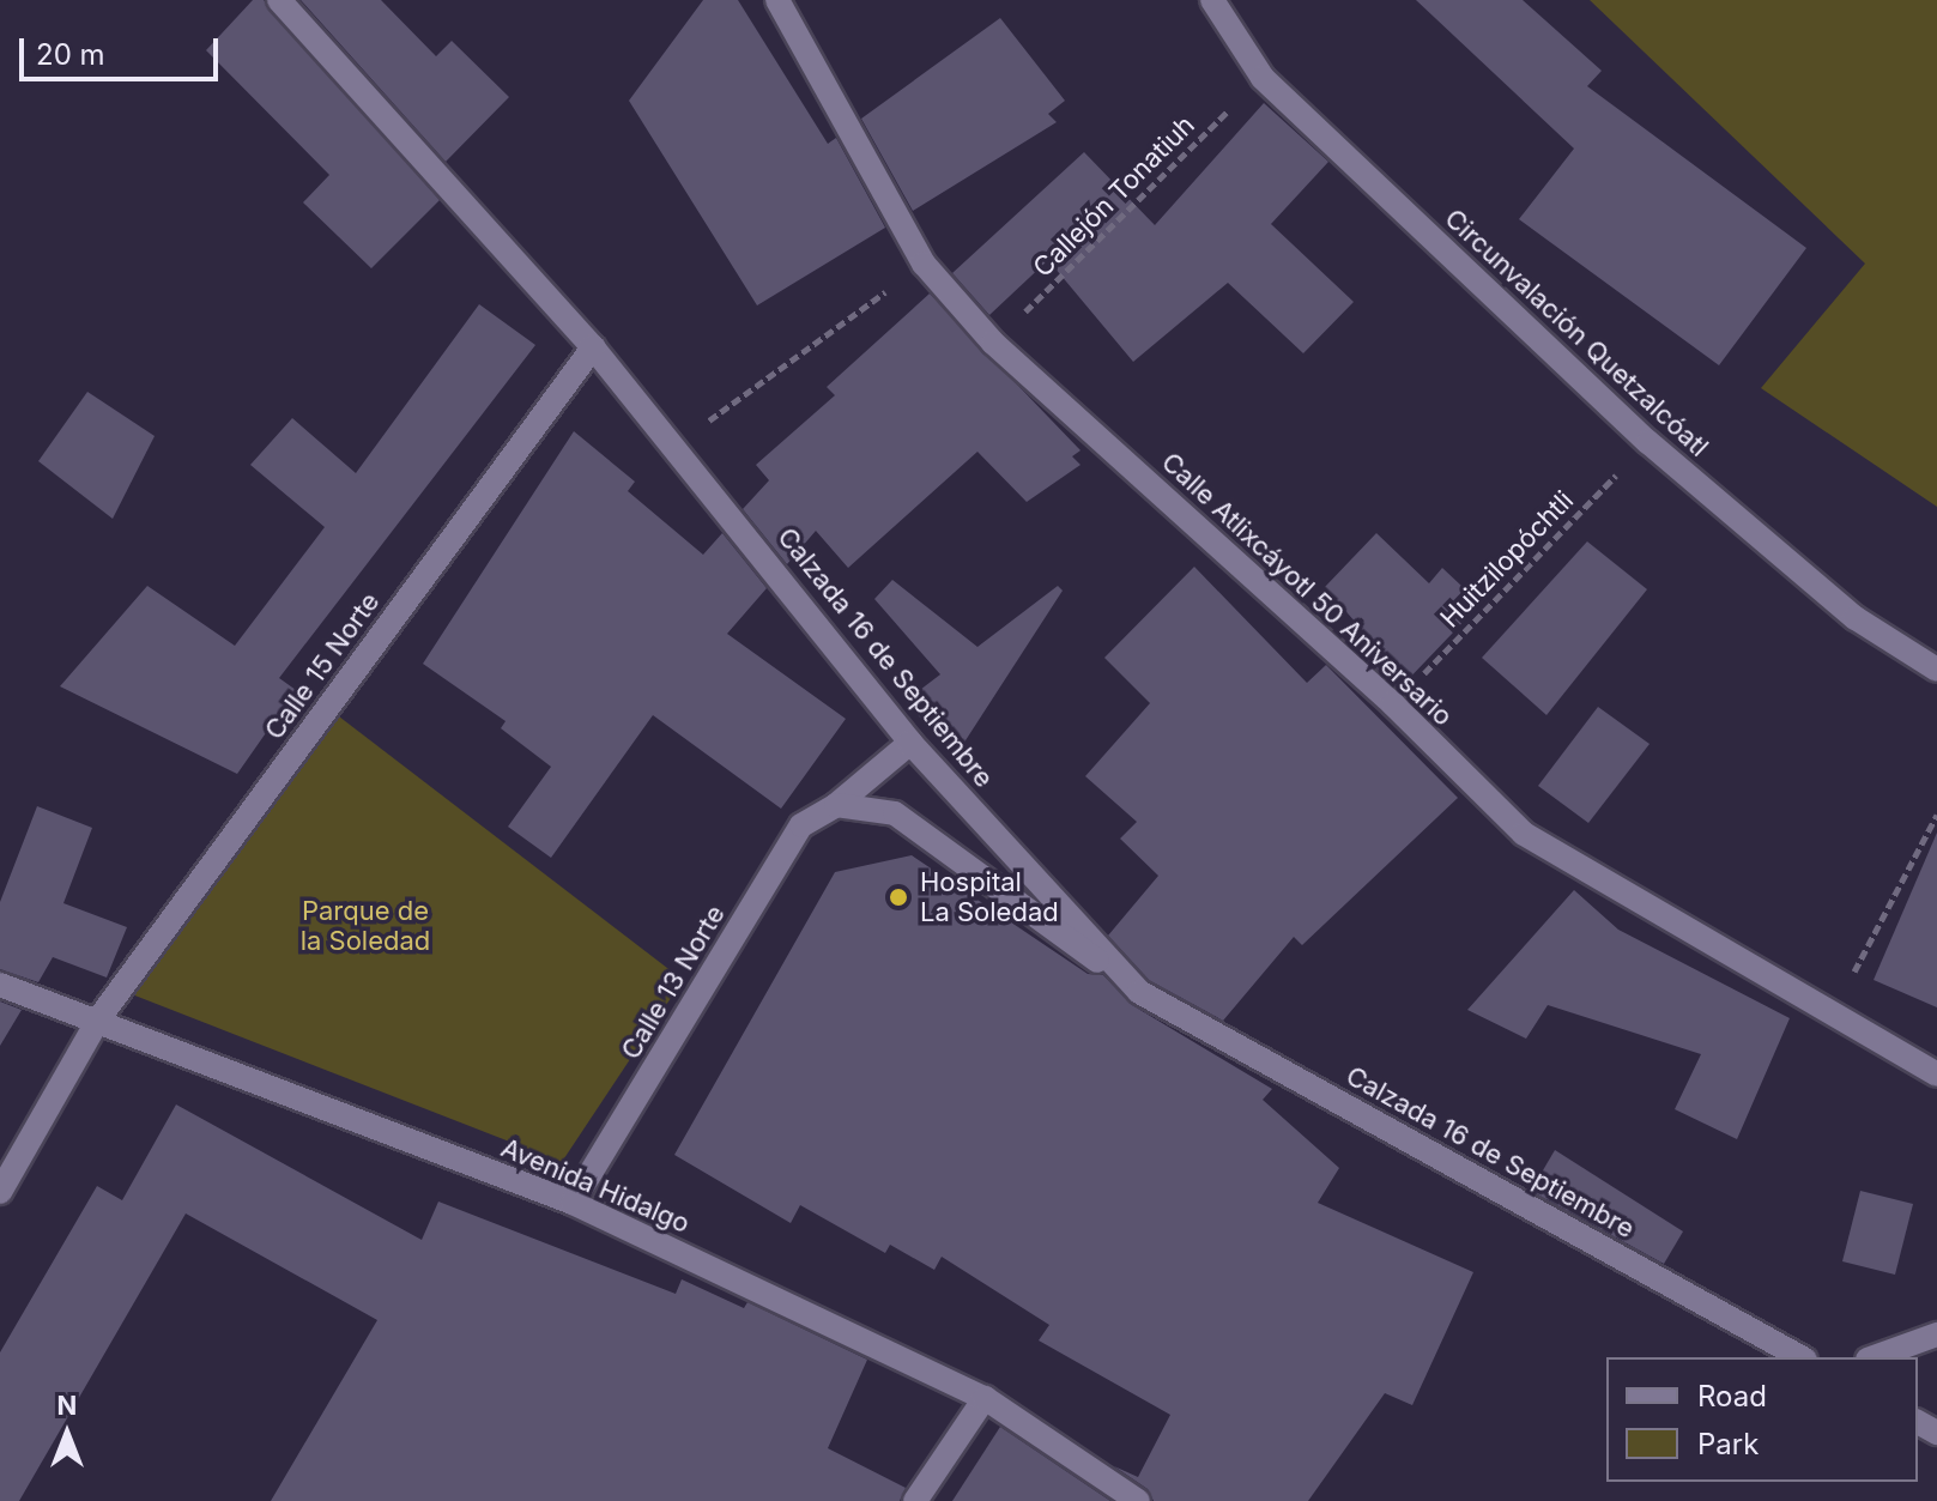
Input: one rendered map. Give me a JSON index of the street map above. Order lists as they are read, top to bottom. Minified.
{"streets":{"street":["Circunvalación Quetzalcóatl","Calle Atlixcáyotl 50 Aniversario","Calzada 16 de Septiembre","Calle 15 Norte","Calle 13 Norte","Avenida Hidalgo"],"path":["Callejón Tonatiuh","Huitzilopóchtli"]},"crossings":[["Callejón Tonatiuh","Circunvalación Quetzalcóatl"],["Callejón Tonatiuh","Calle Atlixcáyotl 50 Aniversario"],["Circunvalación Quetzalcóatl","Huitzilopóchtli"],["Huitzilopóchtli","Calle Atlixcáyotl 50 Aniversario"],["Calzada 16 de Septiembre","Calle 15 Norte"],["Calzada 16 de Septiembre","Calle 13 Norte"],["Calle 15 Norte","Avenida Hidalgo"],["Calle 13 Norte","Avenida Hidalgo"]],"parks":["Parque de la Soledad"],"places":["Hospital La Soledad"],"legend":["Road","Park"],"scale_bar":"20 m","north":"top"}
